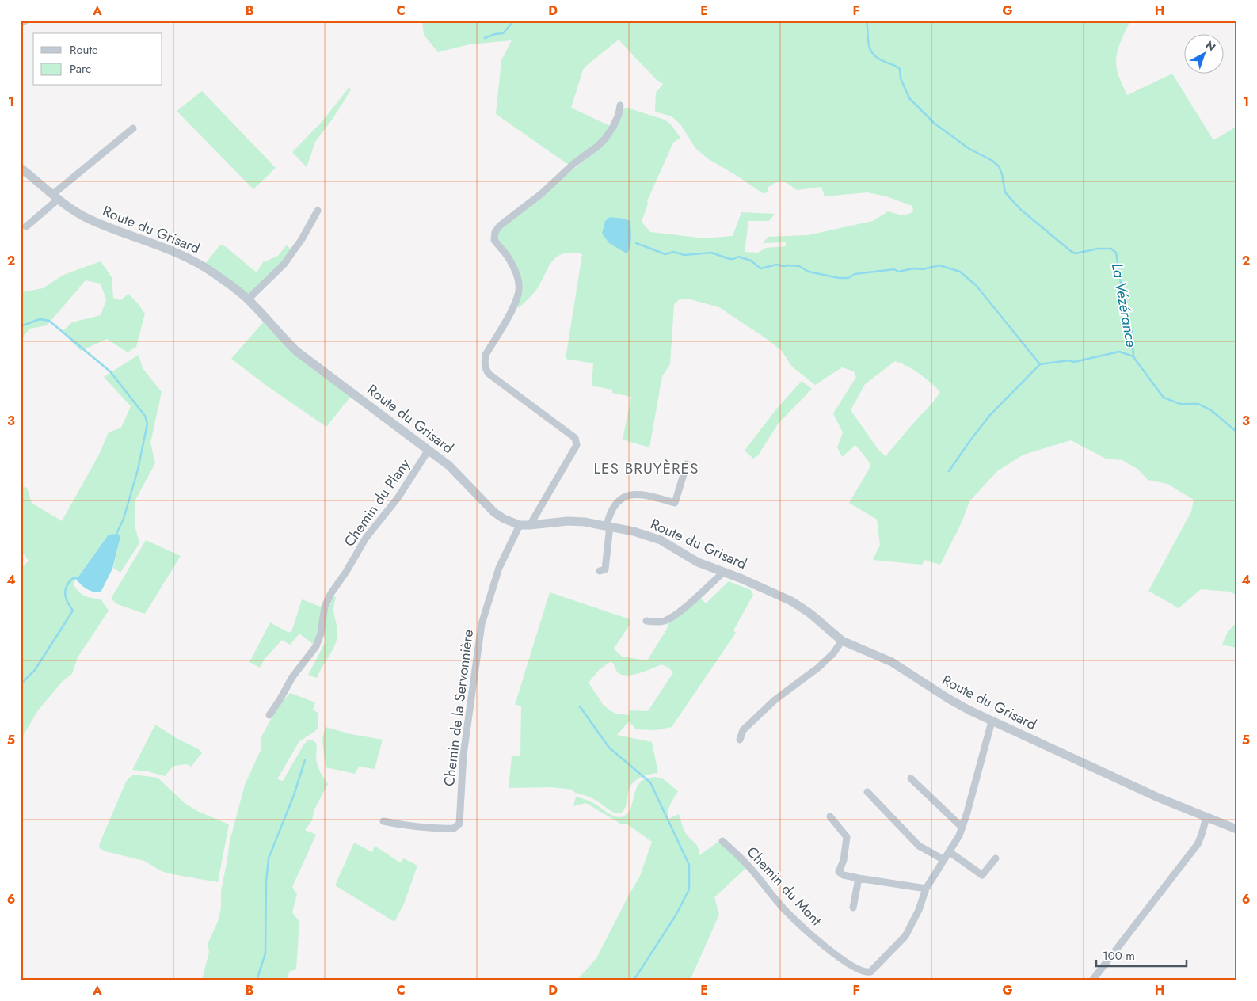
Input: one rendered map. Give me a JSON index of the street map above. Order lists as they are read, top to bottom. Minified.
{"streets":{"street":["Route du Grisard","Chemin du Plany","Chemin de la Servonnière","Chemin du Mont"]},"crossings":[["Route du Grisard","Chemin du Plany"],["Route du Grisard","Chemin de la Servonnière"],["Route du Grisard","Chemin du Mont"]],"districts":["LES BRUYÈRES"],"water":["La Vézérance"],"legend":["Route","Parc"],"scale_bar":"100 m","north":"top right","grid":{"columns":["A","B","C","D","E","F","G","H"],"rows":["1","2","3","4","5","6"]}}
